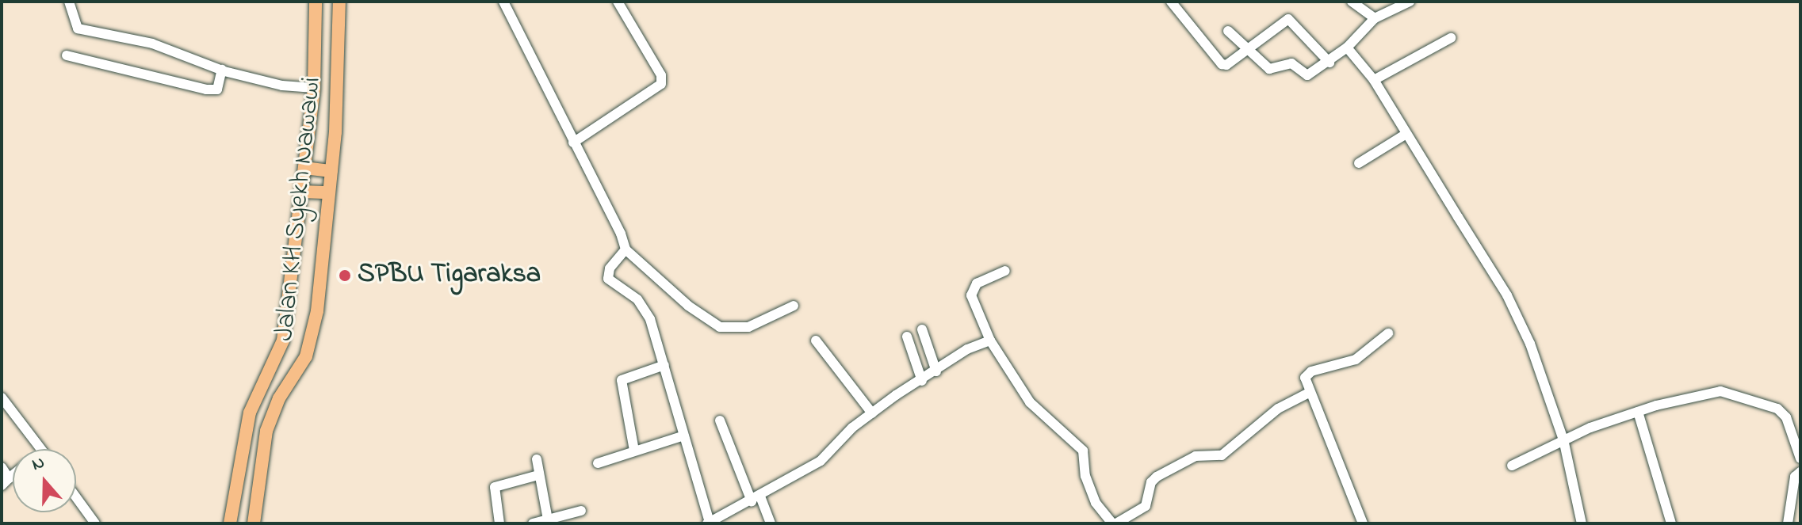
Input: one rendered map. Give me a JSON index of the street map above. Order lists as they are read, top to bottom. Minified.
{"streets":{"main road":["Jalan KH Syekh Nawawi"]},"places":["SPBU Tigaraksa"],"north":"top"}
